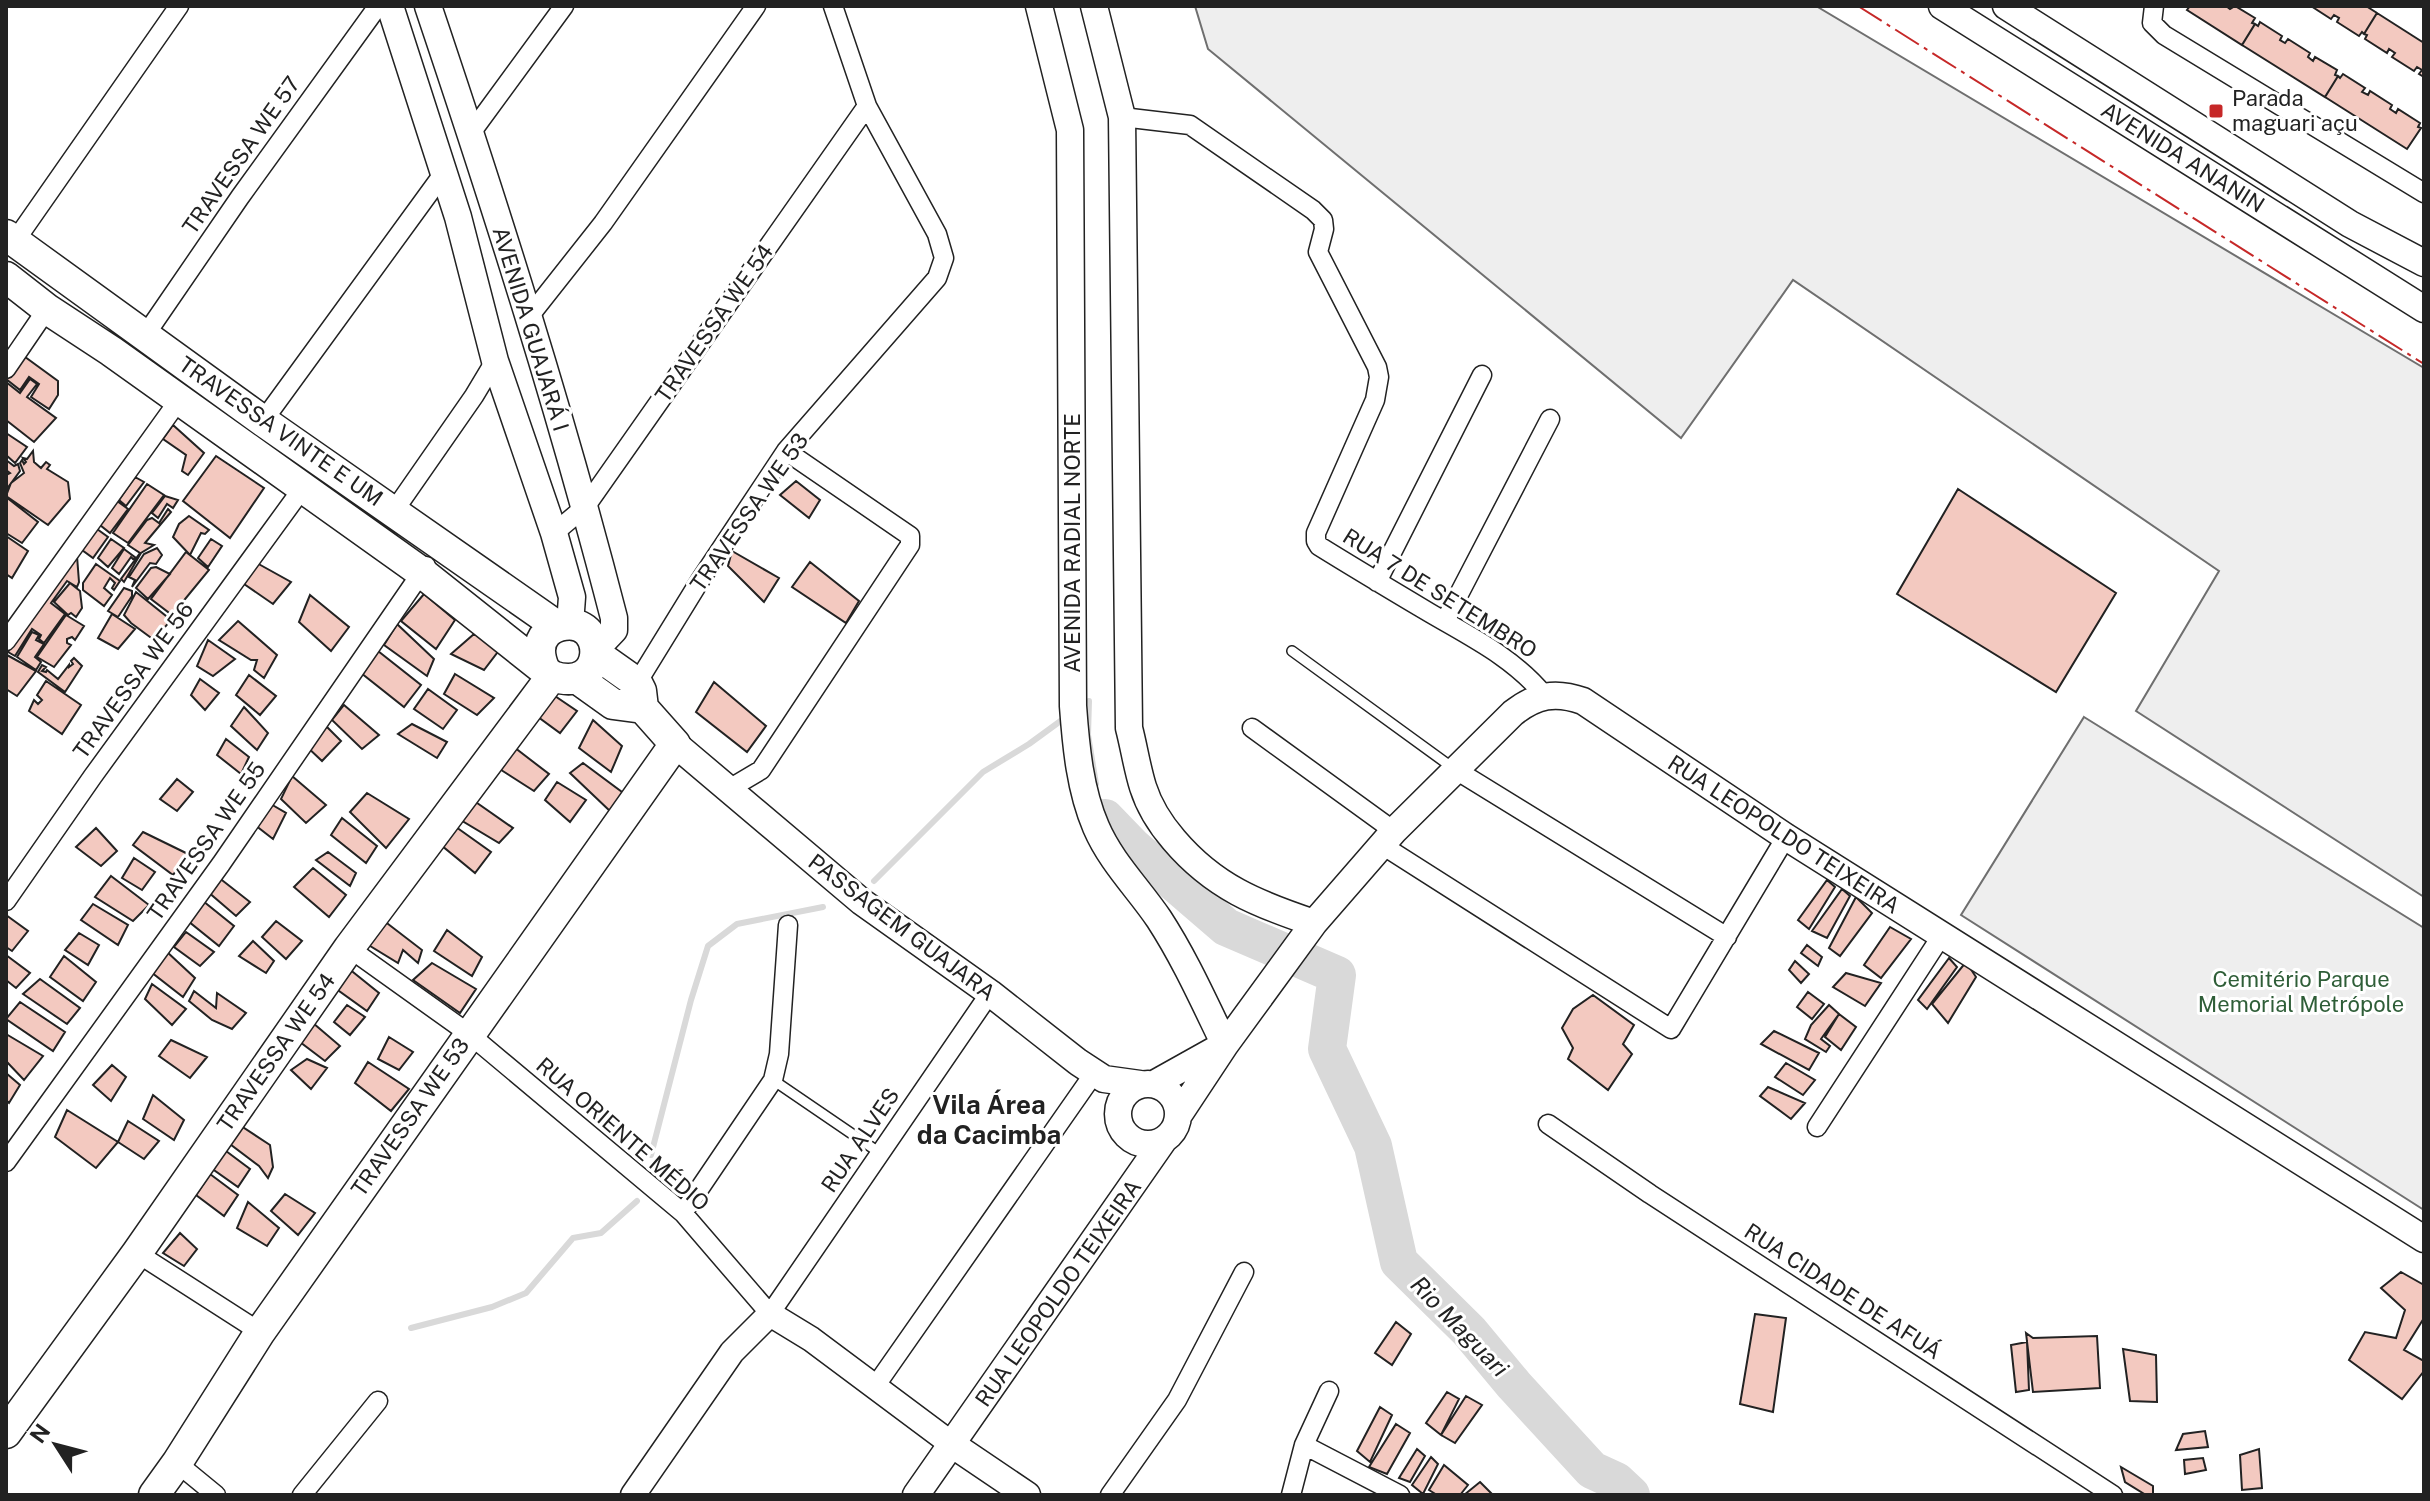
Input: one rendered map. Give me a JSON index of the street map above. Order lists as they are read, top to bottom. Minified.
{"streets":{"main road":["AVENIDA ANANIN","TRAVESSA WE 54","AVENIDA GUAJARÁ I","TRAVESSA VINTE E UM","TRAVESSA WE 53","AVENIDA RADIAL NORTE","RUA LEOPOLDO TEIXEIRA","PASSAGEM GUAJARA"],"street":["TRAVESSA WE 57","RUA 7 DE SETEMBRO","TRAVESSA WE 56","TRAVESSA WE 55","RUA ORIENTE MÉDIO","RUA ALVES","RUA CIDADE DE AFUÁ"]},"crossings":[["TRAVESSA WE 57","TRAVESSA VINTE E UM"],["TRAVESSA WE 54","AVENIDA GUAJARÁ I"],["TRAVESSA WE 54","TRAVESSA VINTE E UM"],["TRAVESSA WE 54","TRAVESSA WE 53"],["TRAVESSA WE 54","RUA ORIENTE MÉDIO"],["AVENIDA GUAJARÁ I","TRAVESSA VINTE E UM"],["TRAVESSA VINTE E UM","TRAVESSA WE 53"],["TRAVESSA VINTE E UM","TRAVESSA WE 56"],["TRAVESSA VINTE E UM","TRAVESSA WE 55"],["TRAVESSA WE 53","PASSAGEM GUAJARA"],["TRAVESSA WE 53","RUA ORIENTE MÉDIO"],["RUA 7 DE SETEMBRO","RUA LEOPOLDO TEIXEIRA"],["RUA LEOPOLDO TEIXEIRA","PASSAGEM GUAJARA"],["PASSAGEM GUAJARA","RUA ALVES"],["RUA ORIENTE MÉDIO","RUA ALVES"]],"districts":["Vila Área da Cacimba"],"water":["Rio Maguari"],"parks":["Cemitério Parque Memorial Metrópole"],"places":{"transit":["Parada maguari açu"]},"north":"top left"}
